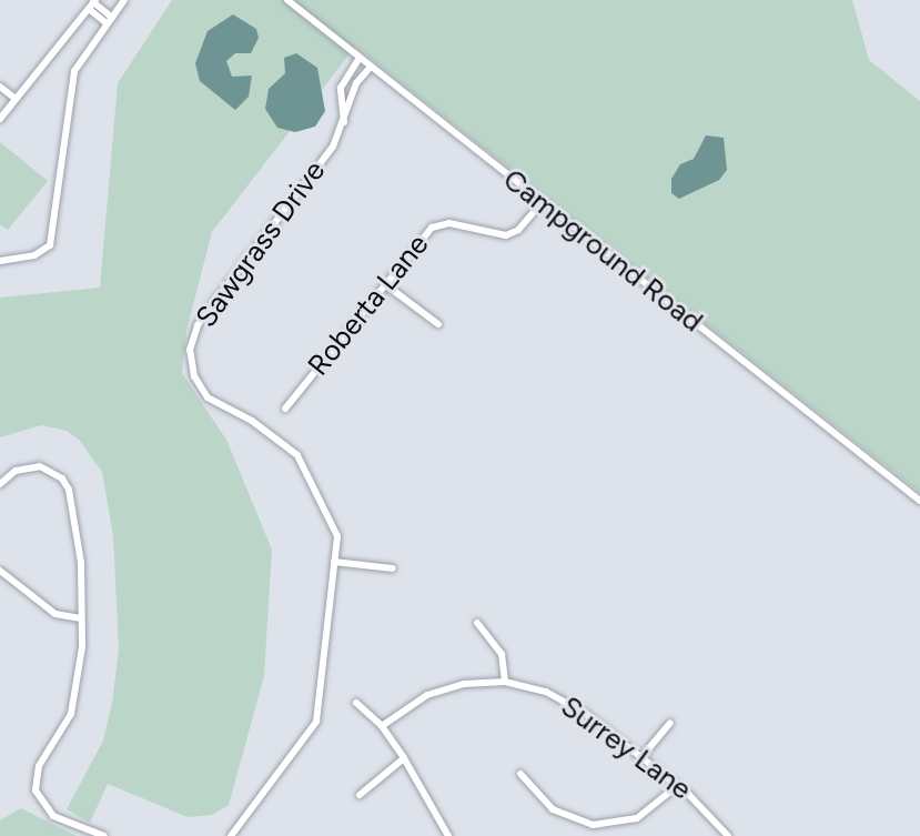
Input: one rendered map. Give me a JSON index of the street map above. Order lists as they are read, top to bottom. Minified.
{"streets":{"street":["Sawgrass Drive","Campground Road","Roberta Lane","Surrey Lane"]},"crossings":[["Sawgrass Drive","Campground Road"],["Campground Road","Roberta Lane"]]}
